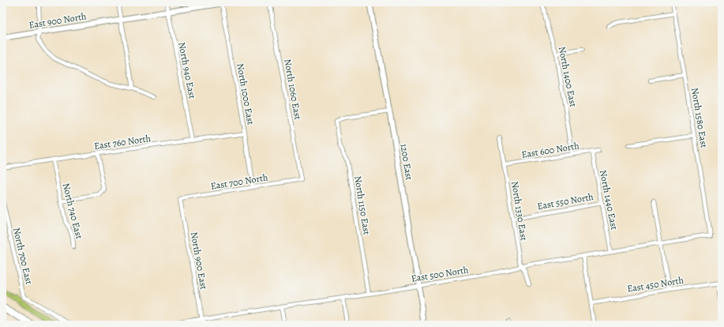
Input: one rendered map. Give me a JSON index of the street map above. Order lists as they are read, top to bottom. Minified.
{"streets":{"main road":["East 900 North","1200 East"],"street":["North 940 East","North 1400 East","North 1060 East","North 1000 East","North 1580 East","East 760 North","East 600 North","East 700 North","North 1440 East","East 550 North","North 1150 East","North 740 East","North 1330 East","North 700 East","North 900 East","East 500 North","East 450 North"]},"crossings":[["East 900 North","North 940 East"],["East 900 North","North 1000 East"],["North 940 East","East 760 North"],["North 1400 East","East 600 North"],["North 1060 East","East 700 North"],["North 1000 East","East 760 North"],["North 1000 East","East 700 North"],["North 1580 East","East 500 North"],["East 760 North","North 740 East"],["East 600 North","North 1440 East"],["East 600 North","North 1330 East"],["1200 East","North 1150 East"],["1200 East","East 500 North"],["East 700 North","North 900 East"],["North 1440 East","East 550 North"],["North 1440 East","East 500 North"],["East 550 North","North 1330 East"],["North 1150 East","East 500 North"],["North 1330 East","East 500 North"],["North 900 East","East 500 North"]]}
